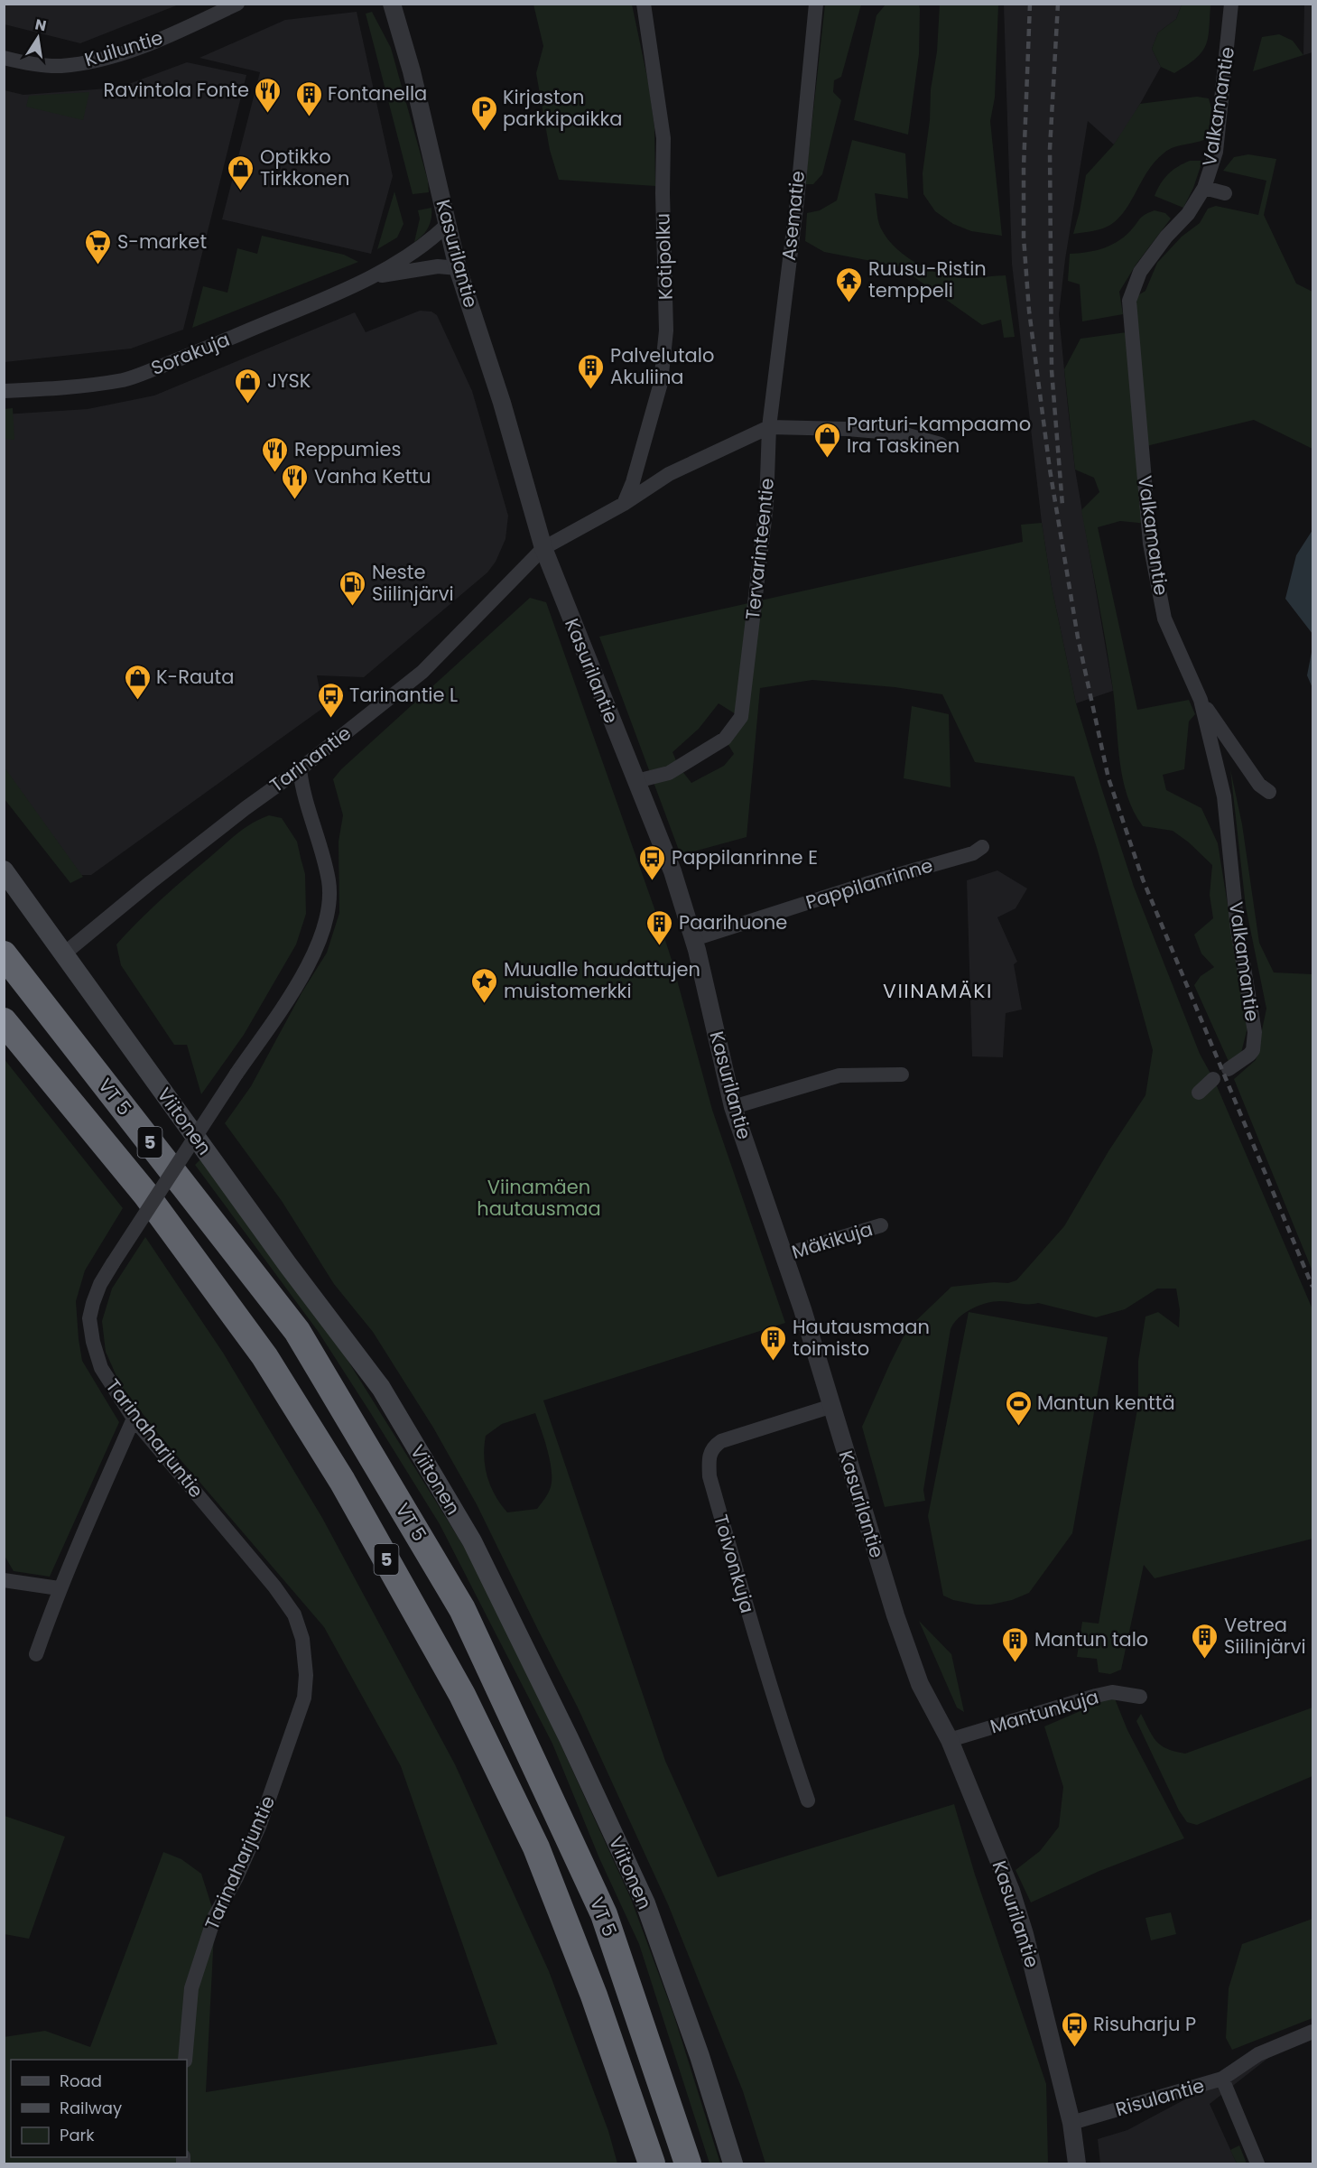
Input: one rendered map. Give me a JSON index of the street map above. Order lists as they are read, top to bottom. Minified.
{"streets":{"highway":["VT 5","5"],"main road":["Viitonen"],"street":["Kuiluntie","Valkamantie","Asematie","Kasurilantie","Kotipolku","Sorakuja","Tervarinteentie","Tarinantie","Pappilanrinne","Mäkikuja","Tarinaharjuntie","Toivonkuja","Mantunkuja","Risulantie"]},"crossings":[["Asematie","Tervarinteentie"],["Asematie","Tarinantie"],["Kasurilantie","Sorakuja"],["Kasurilantie","Tervarinteentie"],["Kasurilantie","Tarinantie"],["Kasurilantie","Pappilanrinne"],["Kasurilantie","Mäkikuja"],["Kasurilantie","Toivonkuja"],["Kasurilantie","Mantunkuja"],["Kasurilantie","Risulantie"],["Kotipolku","Tarinantie"],["Tervarinteentie","Tarinantie"],["Tarinantie","Viitonen"],["Tarinantie","Tarinaharjuntie"]],"districts":["VIINAMÄKI"],"parks":["Viinamäen hautausmaa"],"places":{"restaurant":["Ravintola Fonte","Reppumies","Vanha Kettu"],"building":["Fontanella","Palvelutalo Akuliina","Paarihuone","Hautausmaan toimisto","Vetrea Siilinjärvi","Mantun talo"],"parking":["Kirjaston parkkipaikka"],"shop":["Optikko Tirkkonen","JYSK","Parturi-kampaamo Ira Taskinen","K-Rauta"],"supermarket":["S-market"],"temple":["Ruusu-Ristin temppeli"],"fuel station":["Neste Siilinjärvi"],"bus stop":["Tarinantie L","Pappilanrinne E","Risuharju P"],"place":["Muualle haudattujen muistomerkki"],"sports":["Mantun kenttä"]},"legend":["Road","Railway","Park"],"north":"top"}
